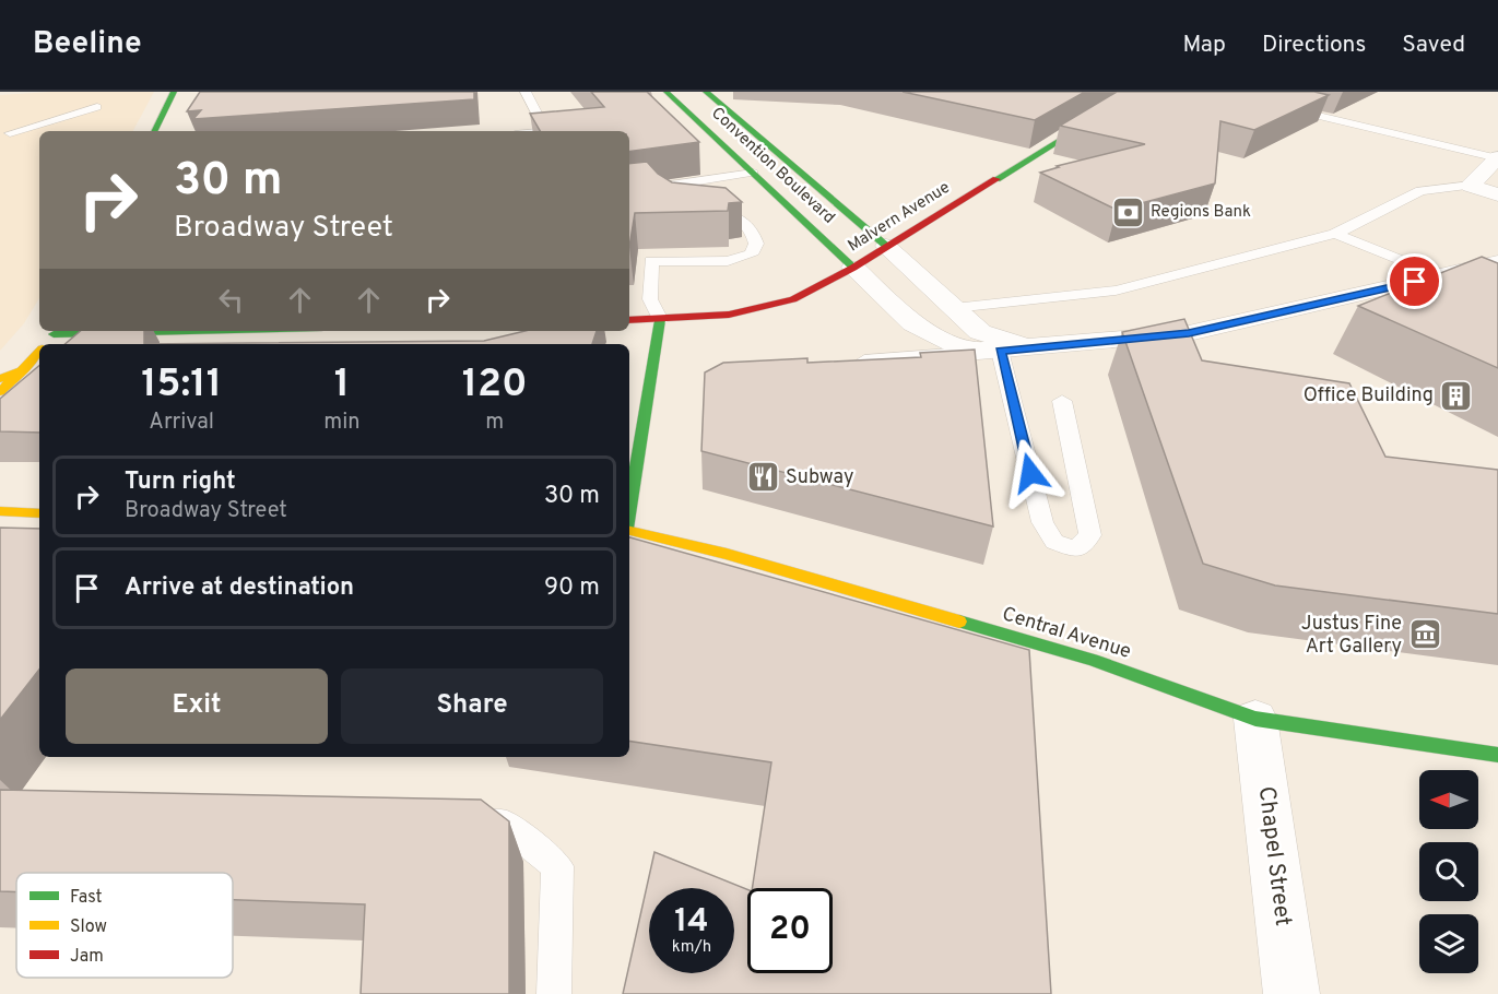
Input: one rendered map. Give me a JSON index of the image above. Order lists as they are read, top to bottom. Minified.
{"streets":{"main road":["Convention Boulevard","Malvern Avenue","Central Avenue"],"street":["Chapel Street"]},"crossings":[["Convention Boulevard","Malvern Avenue"],["Central Avenue","Chapel Street"]],"places":{"bank":["Regions Bank"],"building":["Office Building"],"restaurant":["Subway"],"museum":["Justus Fine Art Gallery"]},"legend":["Fast","Slow","Jam"],"north":"left","page":{"header":"Beeline","nav":["Map","Directions","Saved"],"turn":["30 m","Broadway Street"],"eta":["15:11","Arrival","1","min","120","m"],"list":[{"name":"Turn right","note":"Broadway Street","value":"30 m"},{"name":"Arrive at destination","value":"90 m"}],"buttons":["Exit","Share"],"speed":"14 km/h","limit":"20"}}
